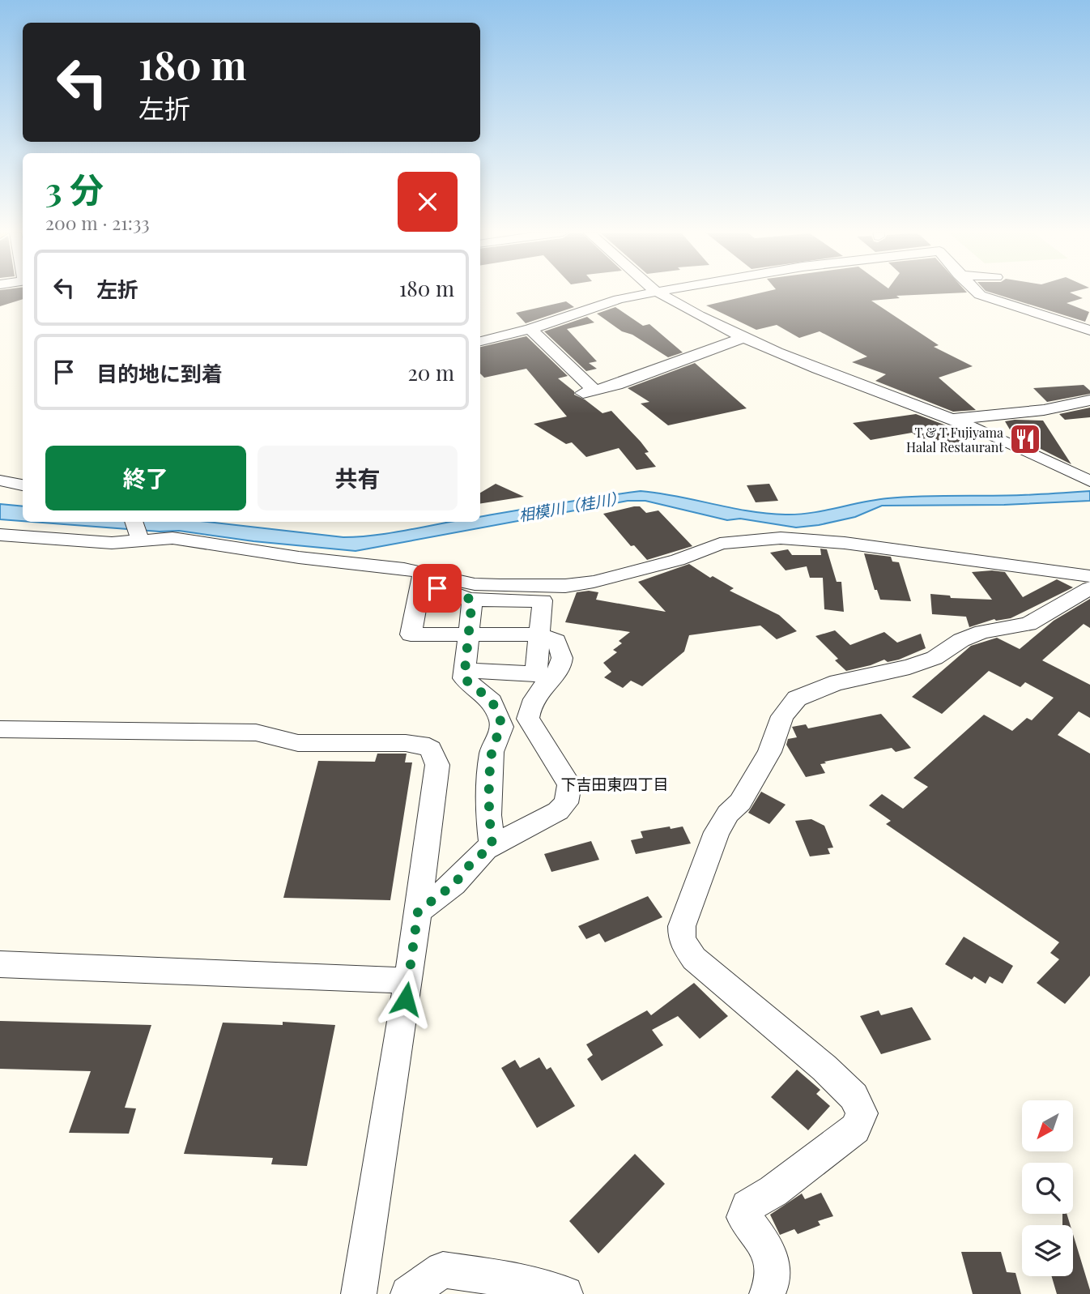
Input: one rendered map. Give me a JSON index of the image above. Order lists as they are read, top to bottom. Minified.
{"districts":["下吉田東四丁目"],"water":["相模川（桂川）"],"places":{"restaurant":["T & T Fujiyama Halal Restaurant"]},"north":"bottom left","page":{"turn":["180 m","左折"],"heading":["3 分","200 m · 21:33"],"list":[{"name":"左折","value":"180 m"},{"name":"目的地に到着","value":"20 m"}],"buttons":["終了","共有"]}}
